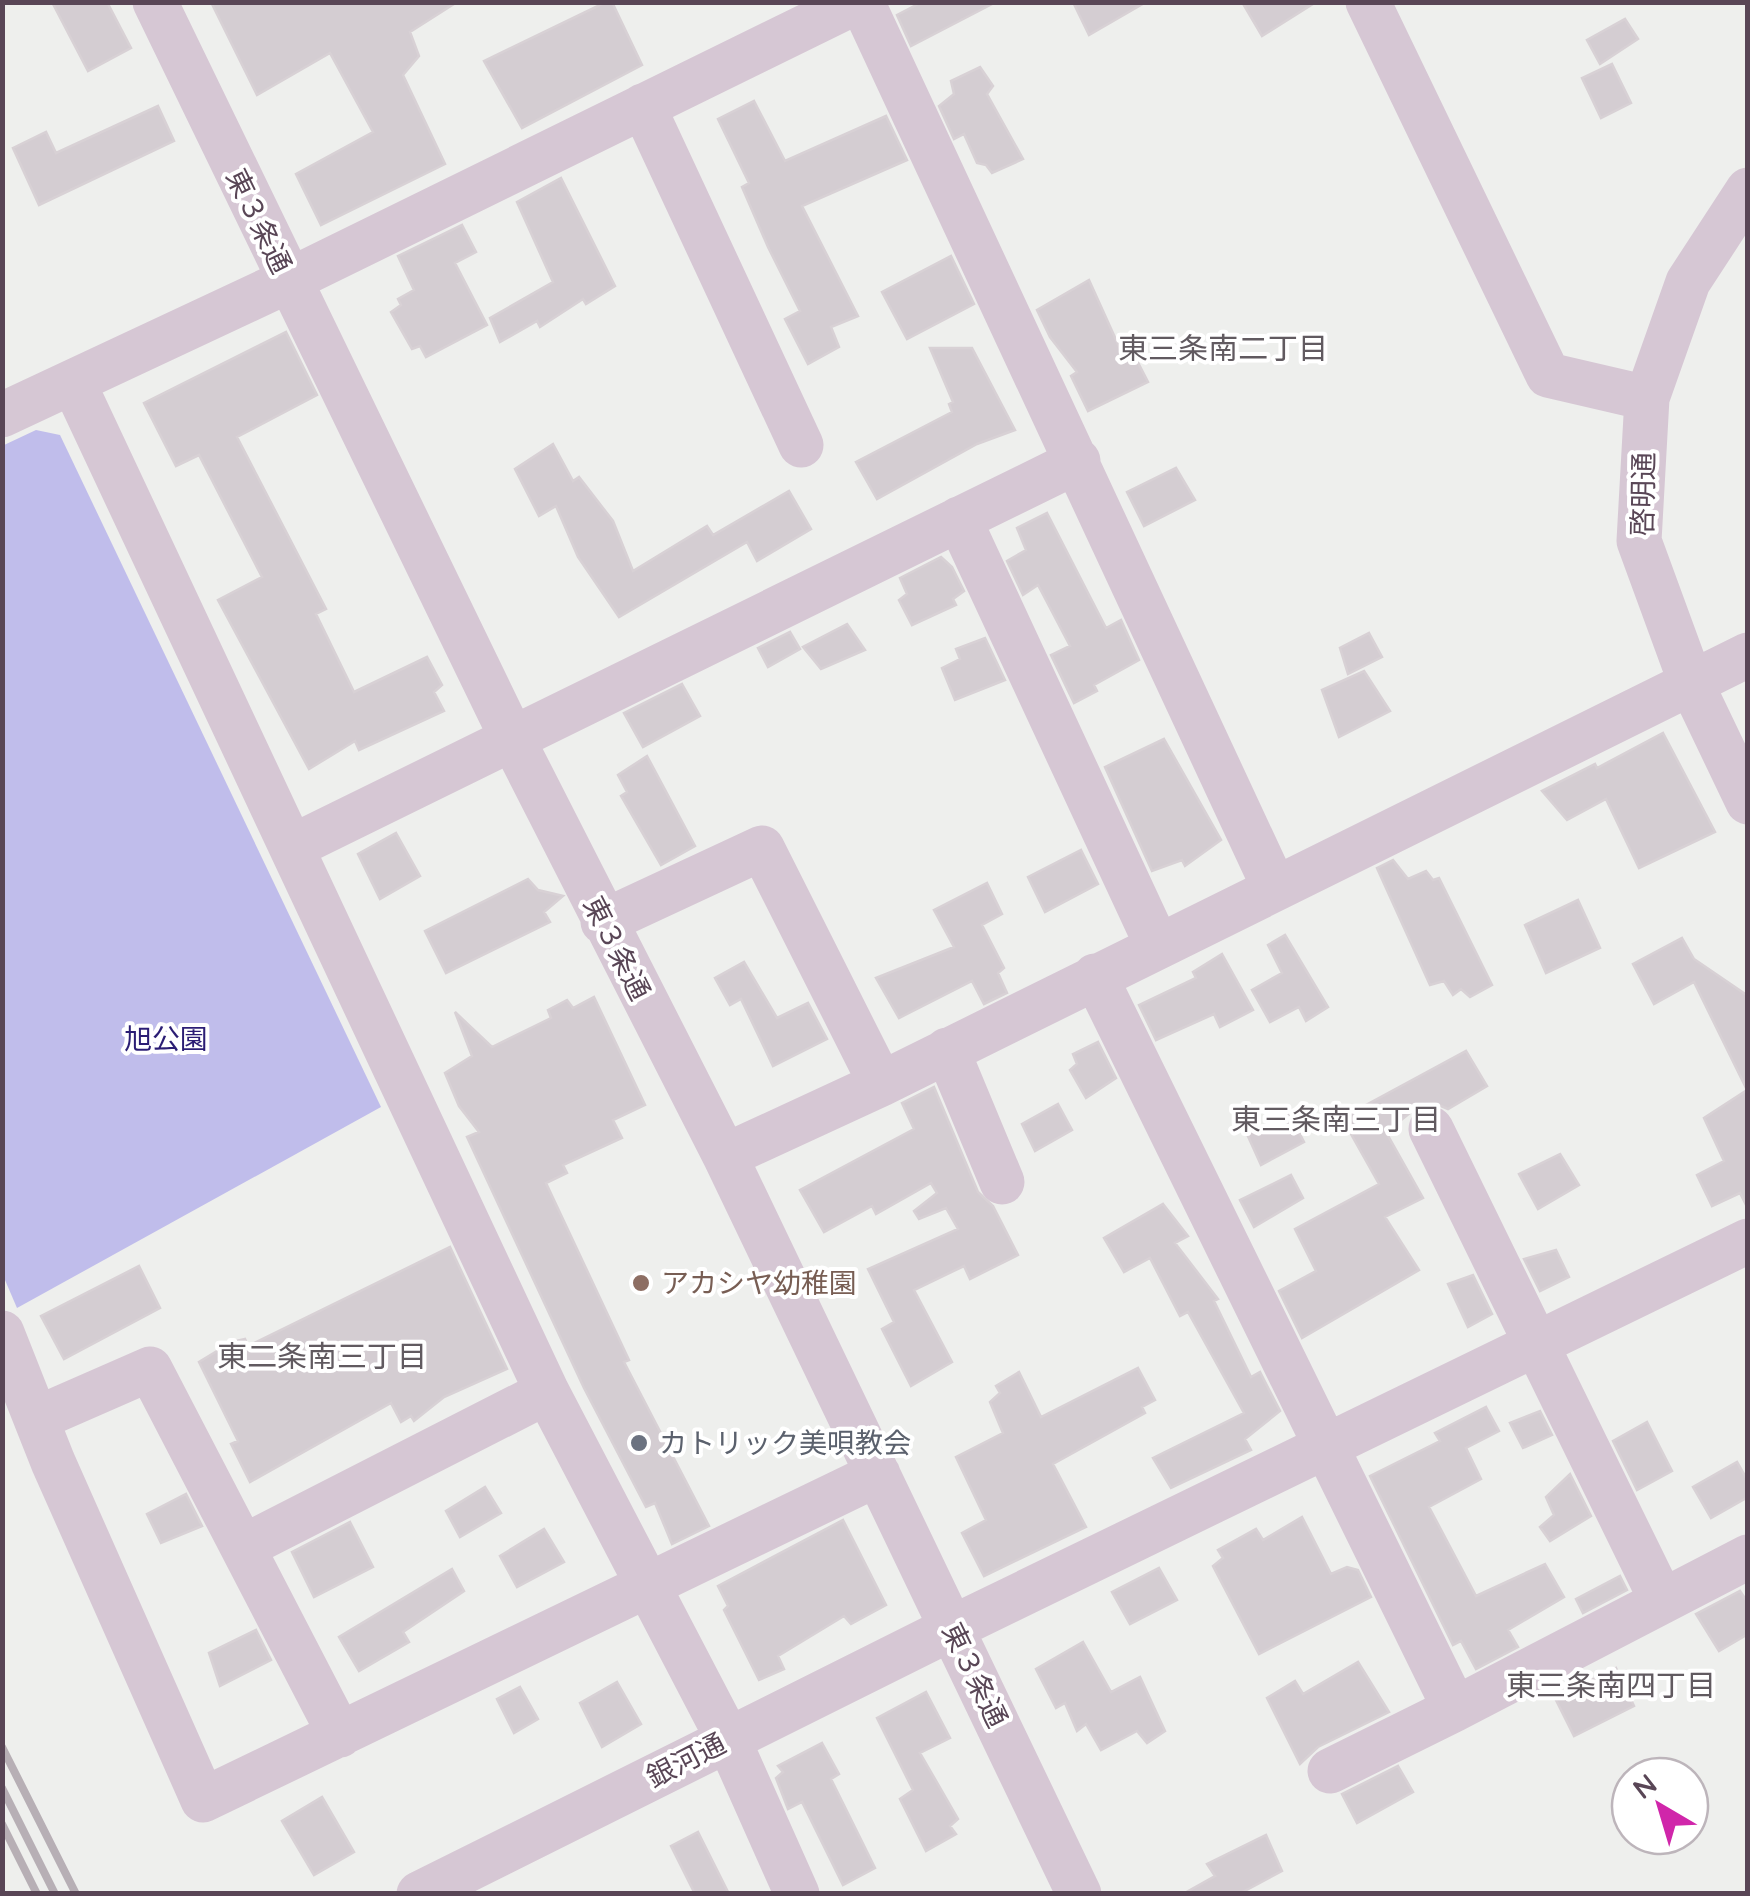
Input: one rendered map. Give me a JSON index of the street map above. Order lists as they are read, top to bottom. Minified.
{"streets":{"street":["東３条通","啓明通","銀河通"]},"crossings":[["東３条通","銀河通"]],"districts":["東三条南二丁目","東三条南三丁目","東二条南三丁目","東三条南四丁目"],"parks":["旭公園"],"places":["アカシヤ幼稚園","カトリック美唄教会"],"north":"top left"}
